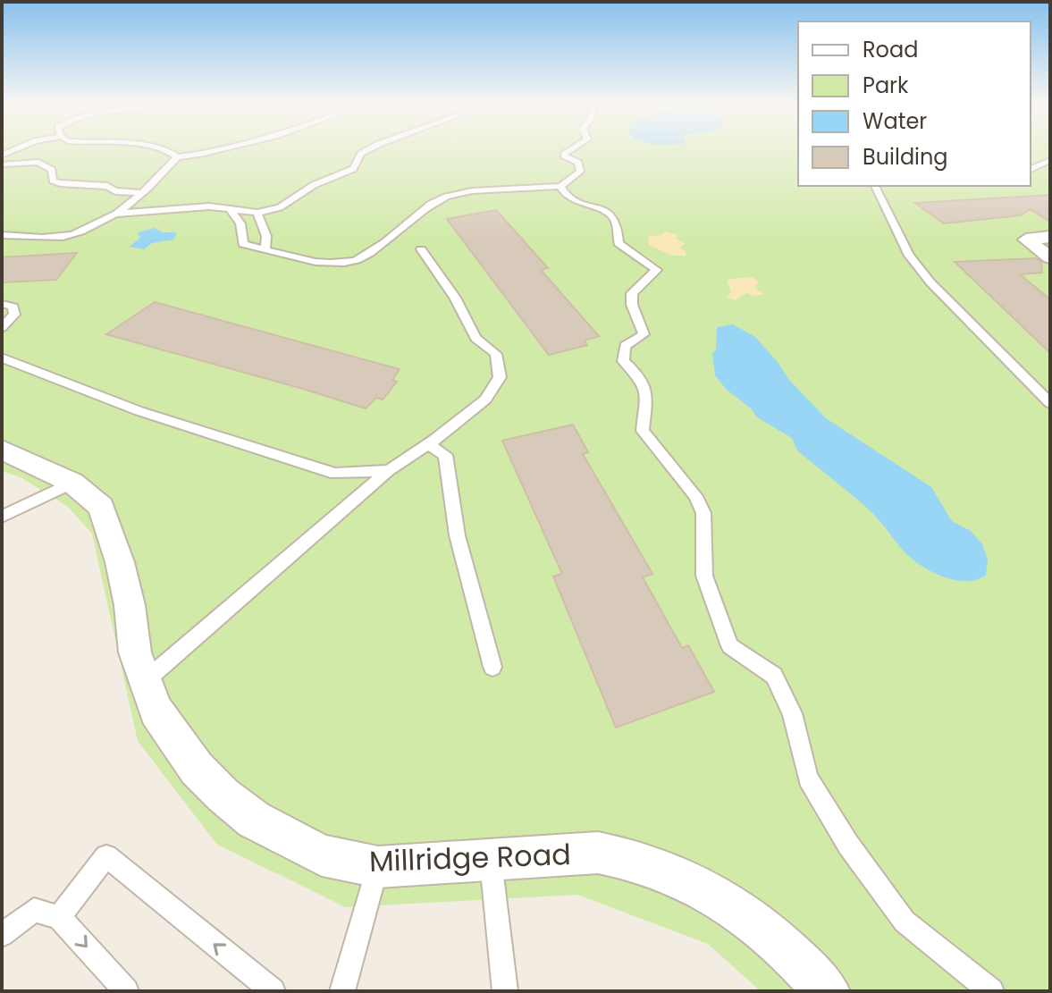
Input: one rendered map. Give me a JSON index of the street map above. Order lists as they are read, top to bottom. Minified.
{"streets":{"street":["Millridge Road"]},"legend":["Road","Park","Water","Building"]}
